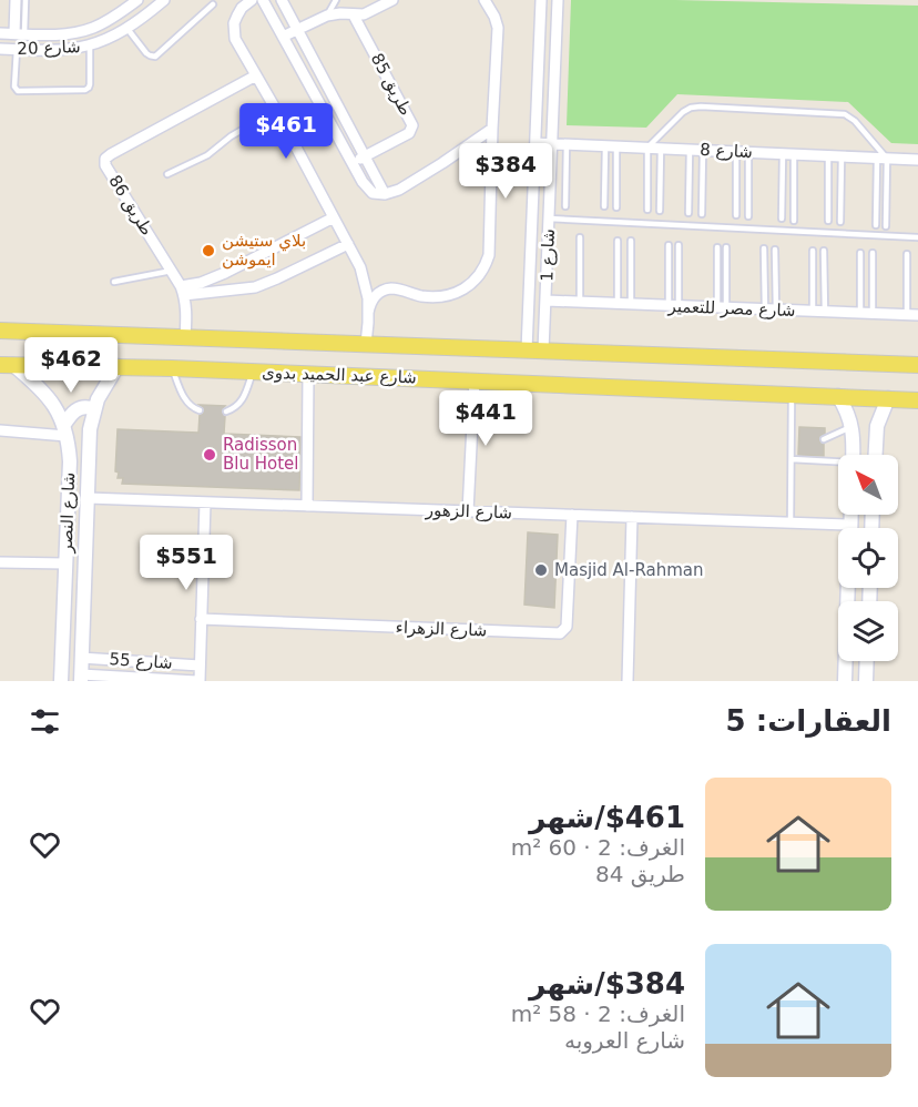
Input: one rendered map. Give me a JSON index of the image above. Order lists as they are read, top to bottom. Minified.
{"streets":{"main road":["شارع عبد الحميد بدوى"],"street":["شارع 20","طريق 85","شارع 8","طريق 86","شارع 1","شارع مصر للتعمير","شارع الزهور","شارع النصر","شارع الزهراء","شارع 55"]},"crossings":[["شارع 8","شارع 1"],["طريق 86","شارع عبد الحميد بدوى"],["شارع 1","شارع مصر للتعمير"],["شارع 1","شارع عبد الحميد بدوى"],["شارع عبد الحميد بدوى","شارع النصر"],["شارع الزهور","شارع النصر"],["شارع الزهور","شارع الزهراء"],["شارع النصر","شارع 55"]],"places":["بلاي ستيشن ايموشن","Radisson Blu Hotel","Masjid Al-Rahman"],"north":"top left","page":{"price":["$461","$384","$462","$441","$551"],"heading":"العقارات: 5","list":[{"name":"$461/شهر","note":"الغرف: 2 · 60 m² · طريق 84"},{"name":"$384/شهر","note":"الغرف: 2 · 58 m² · شارع العروبه"}]}}
